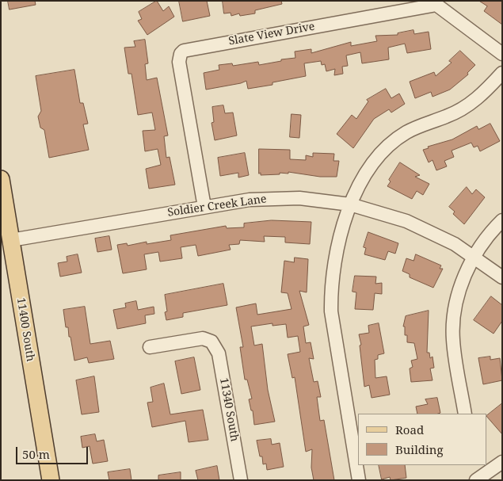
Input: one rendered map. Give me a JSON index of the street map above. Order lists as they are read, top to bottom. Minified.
{"streets":{"main road":["11400 South"],"street":["Slate View Drive","Soldier Creek Lane","11340 South"]},"crossings":[["Slate View Drive","Soldier Creek Lane"],["Soldier Creek Lane","11400 South"]],"legend":["Road","Building"],"scale_bar":"50 m"}
